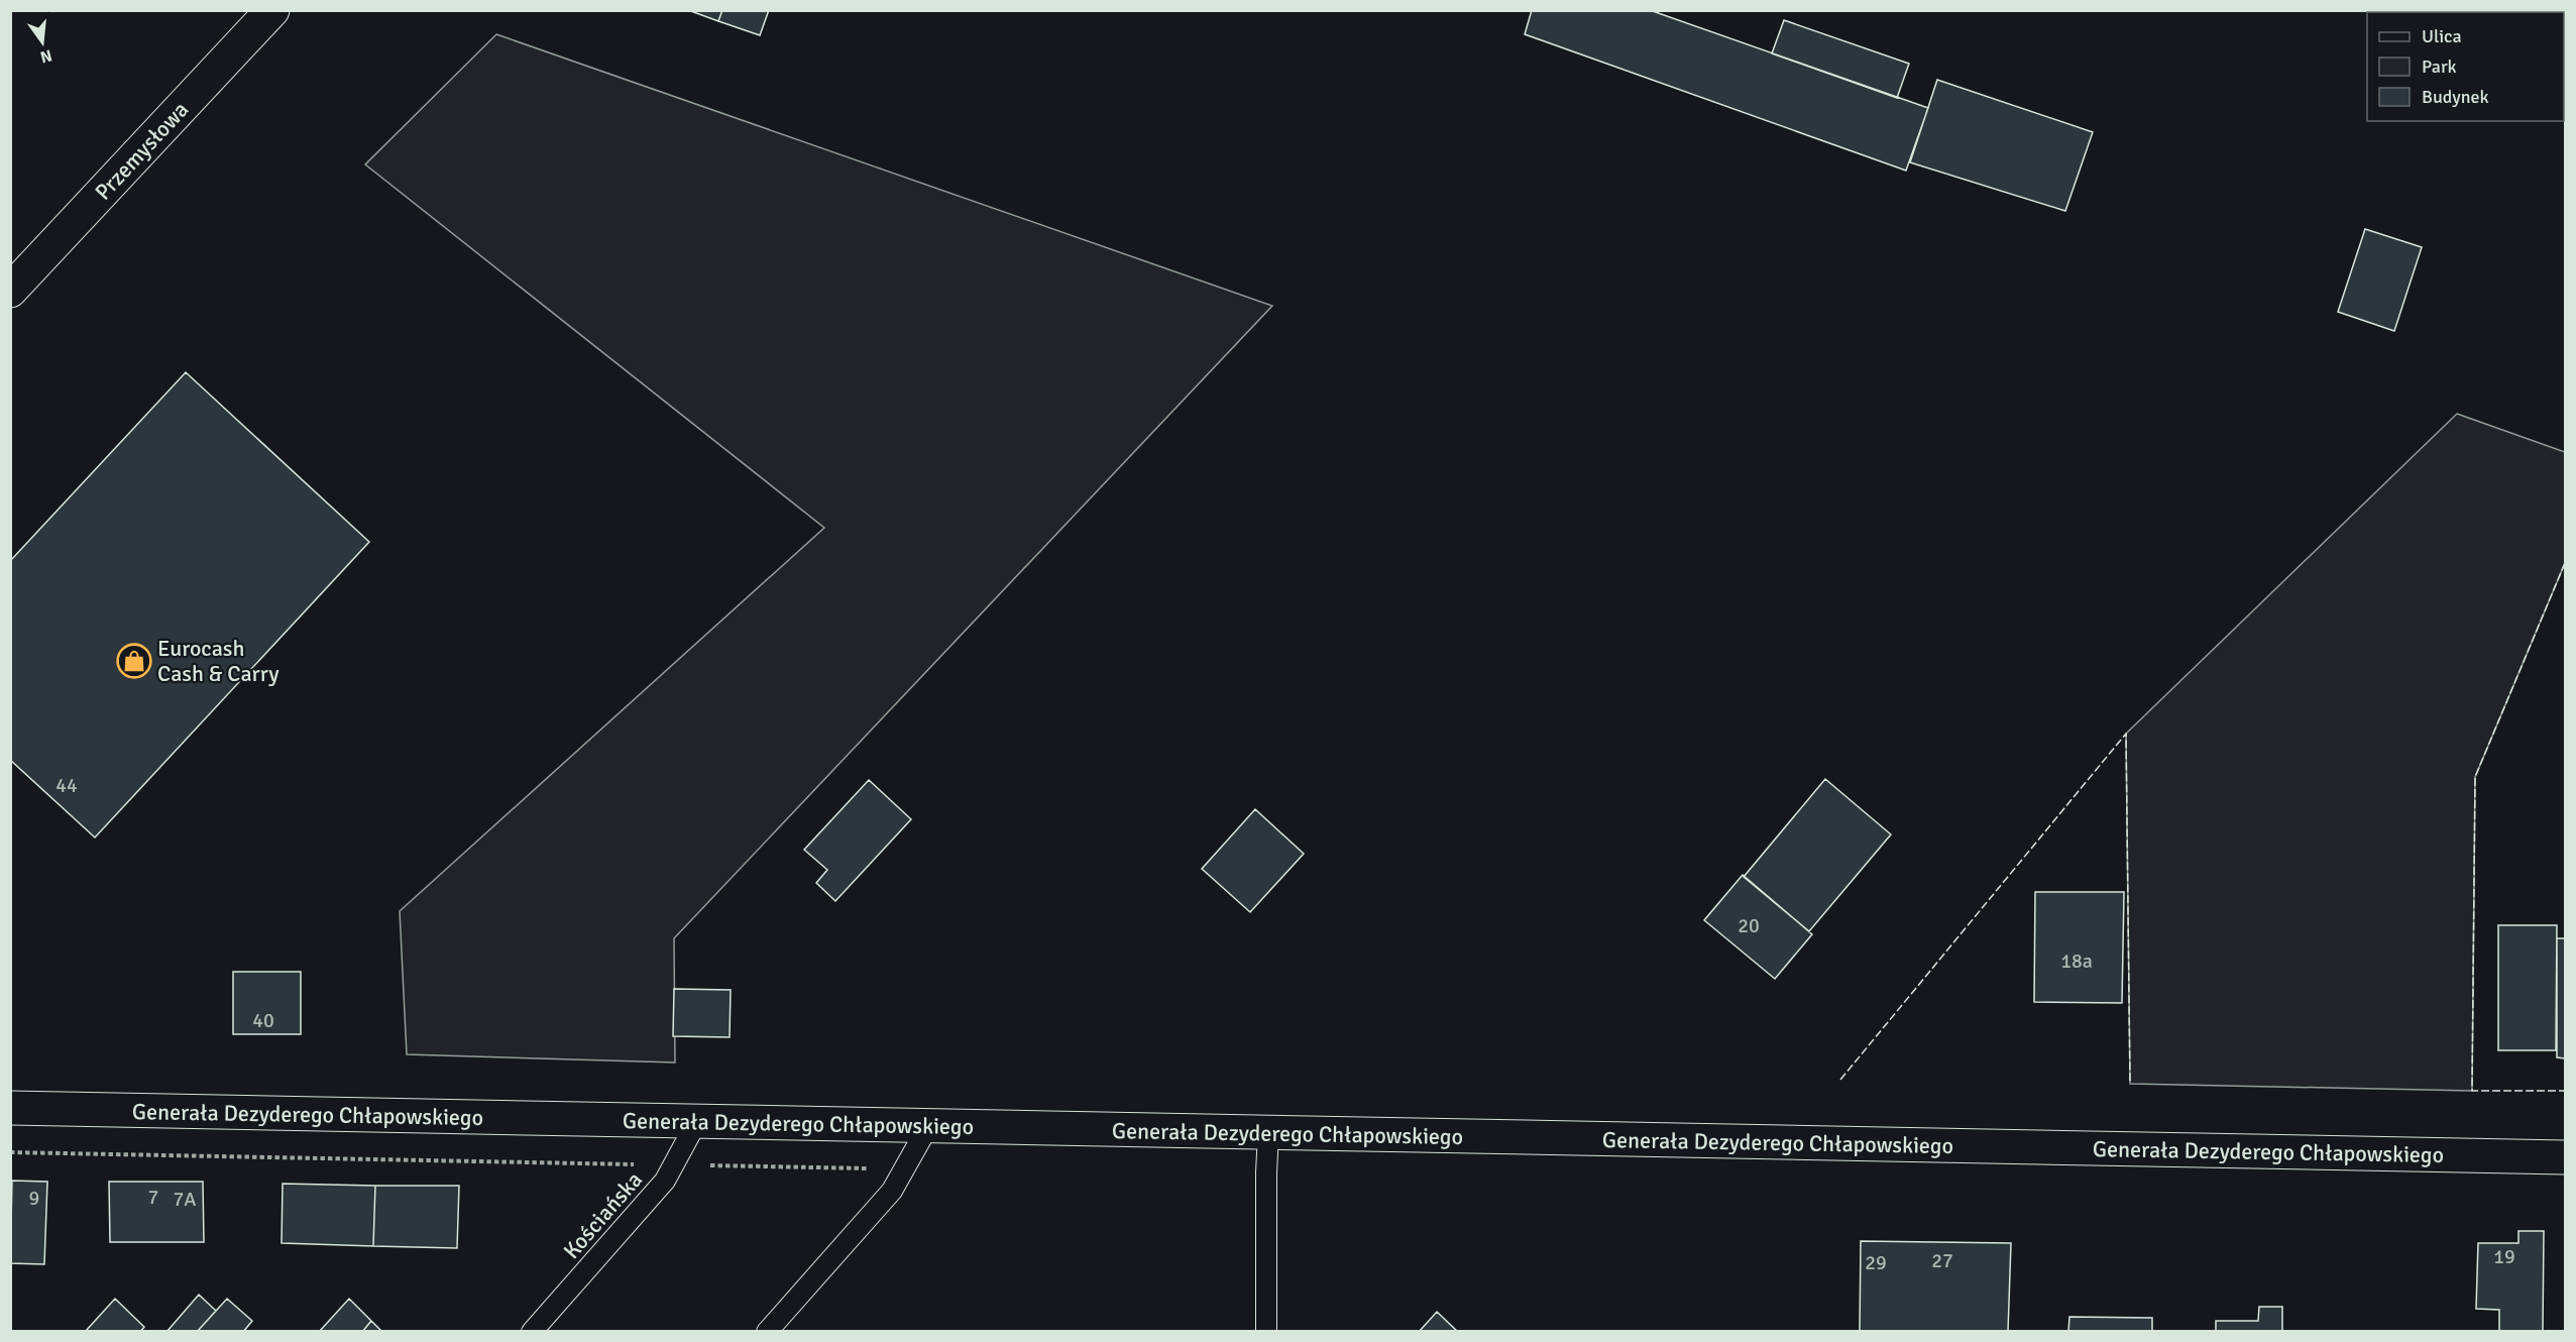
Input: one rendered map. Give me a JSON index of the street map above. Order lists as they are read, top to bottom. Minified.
{"streets":{"street":["Przemysłowa","Generała Dezyderego Chłapowskiego"],"lane":["Kościańska"]},"crossings":[["Generała Dezyderego Chłapowskiego","Kościańska"]],"places":{"shop":["Eurocash Cash & Carry"]},"house_numbers":["44","20","18a","40","7","9","7A","19","27","29"],"legend":["Ulica","Park","Budynek"],"north":"bottom"}
